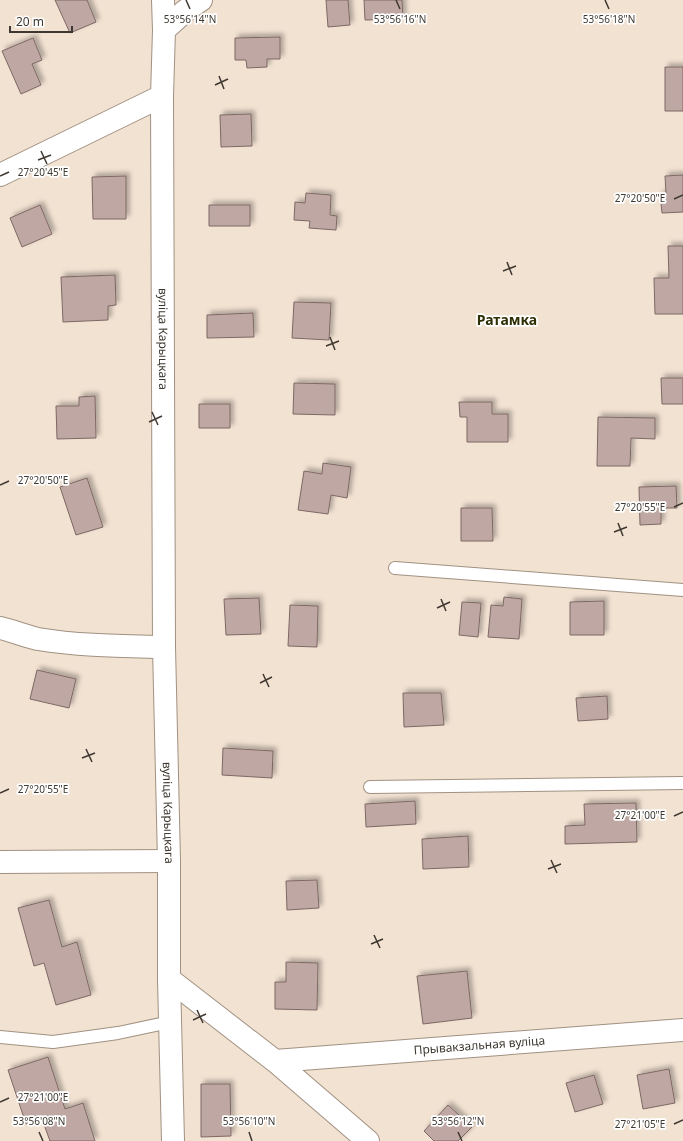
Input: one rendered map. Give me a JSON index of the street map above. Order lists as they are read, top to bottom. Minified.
{"streets":{"street":["вуліца Карыцкага","Прывакзальная вуліца"]},"districts":["Ратамка"],"scale_bar":"20 m","coordinates":["53°56'14\"N","53°56'16\"N","53°56'18\"N","27°20'45\"E","27°20'50\"E","27°20'55\"E","27°21'00\"E","53°56'08\"N","53°56'10\"N","53°56'12\"N","27°21'05\"E"]}
